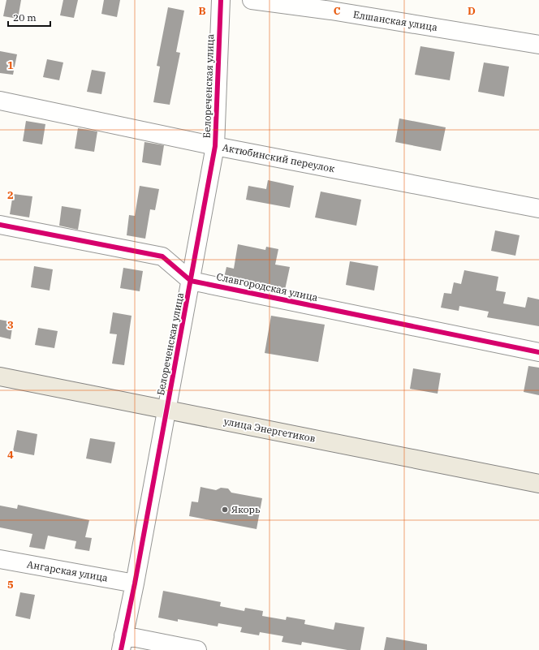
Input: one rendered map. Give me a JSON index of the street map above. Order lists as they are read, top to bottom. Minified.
{"streets":{"main road":["улица Энергетиков"],"street":["Елшанская улица","Белореченская улица","Актюбинский переулок","Славгородская улица","Ангарская улица"]},"crossings":[["Белореченская улица","Актюбинский переулок"],["Белореченская улица","Славгородская улица"],["Белореченская улица","улица Энергетиков"],["Белореченская улица","Ангарская улица"]],"places":["Якорь"],"scale_bar":"20 m","grid":{"columns":["B","C","D"],"rows":["1","2","3","4","5"]}}
